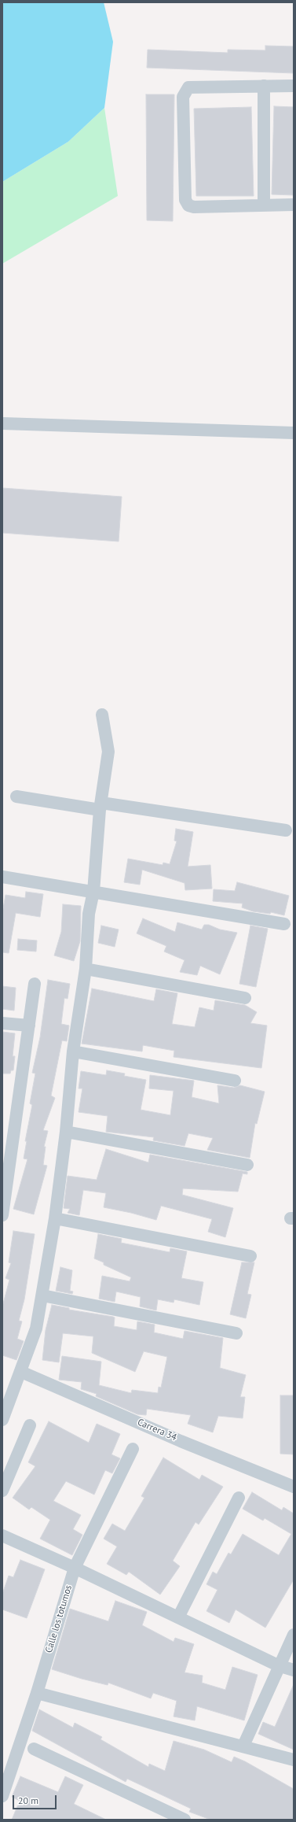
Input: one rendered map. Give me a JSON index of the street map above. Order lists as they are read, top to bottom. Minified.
{"streets":{"street":["Carrera 34","Calle los totumos"]},"scale_bar":"20 m"}
